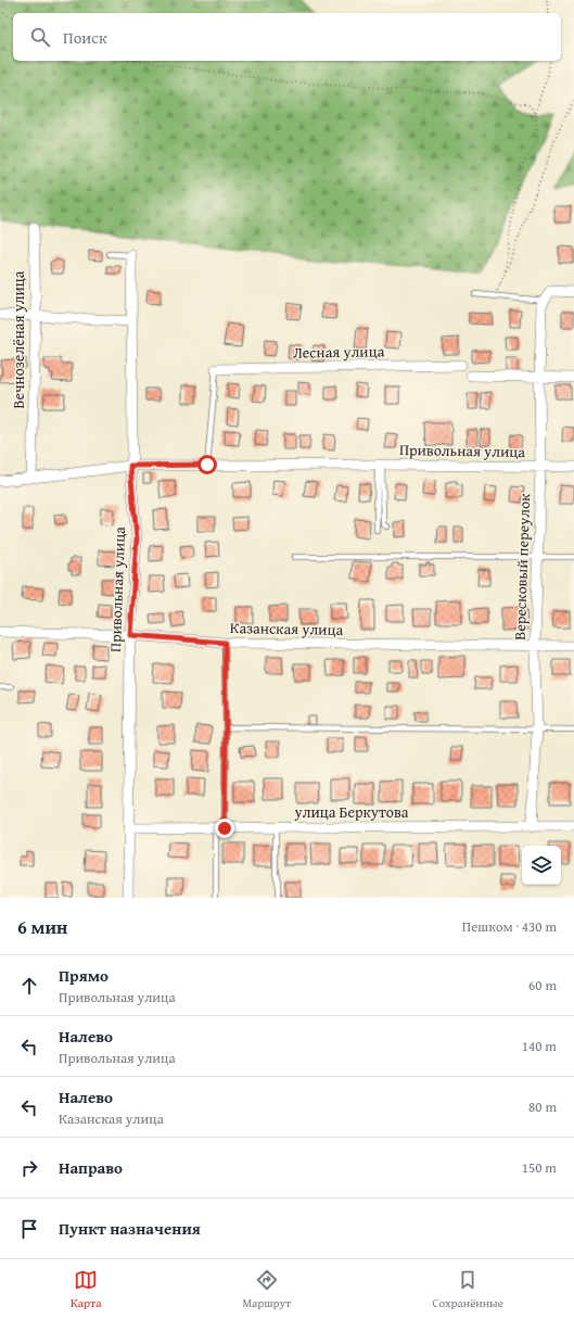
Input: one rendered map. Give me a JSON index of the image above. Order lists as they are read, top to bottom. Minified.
{"streets":{"street":["Вечнозелёная улица","Лесная улица","Привольная улица","Вересковый переулок","Казанская улица","улица Беркутова"]},"crossings":[["Привольная улица","Вересковый переулок"],["Привольная улица","Казанская улица"],["Привольная улица","улица Беркутова"],["Вересковый переулок","Казанская улица"],["Вересковый переулок","улица Беркутова"]],"page":{"search":"Поиск","heading":["6 мин","Пешком · 430 m"],"list":[["Прямо","Привольная улица","60 m"],["Налево","Привольная улица","140 m"],["Налево","Казанская улица","80 m"],["Направо","150 m"],"Пункт назначения"],"nav":["Карта","Маршрут","Сохранённые"]}}
